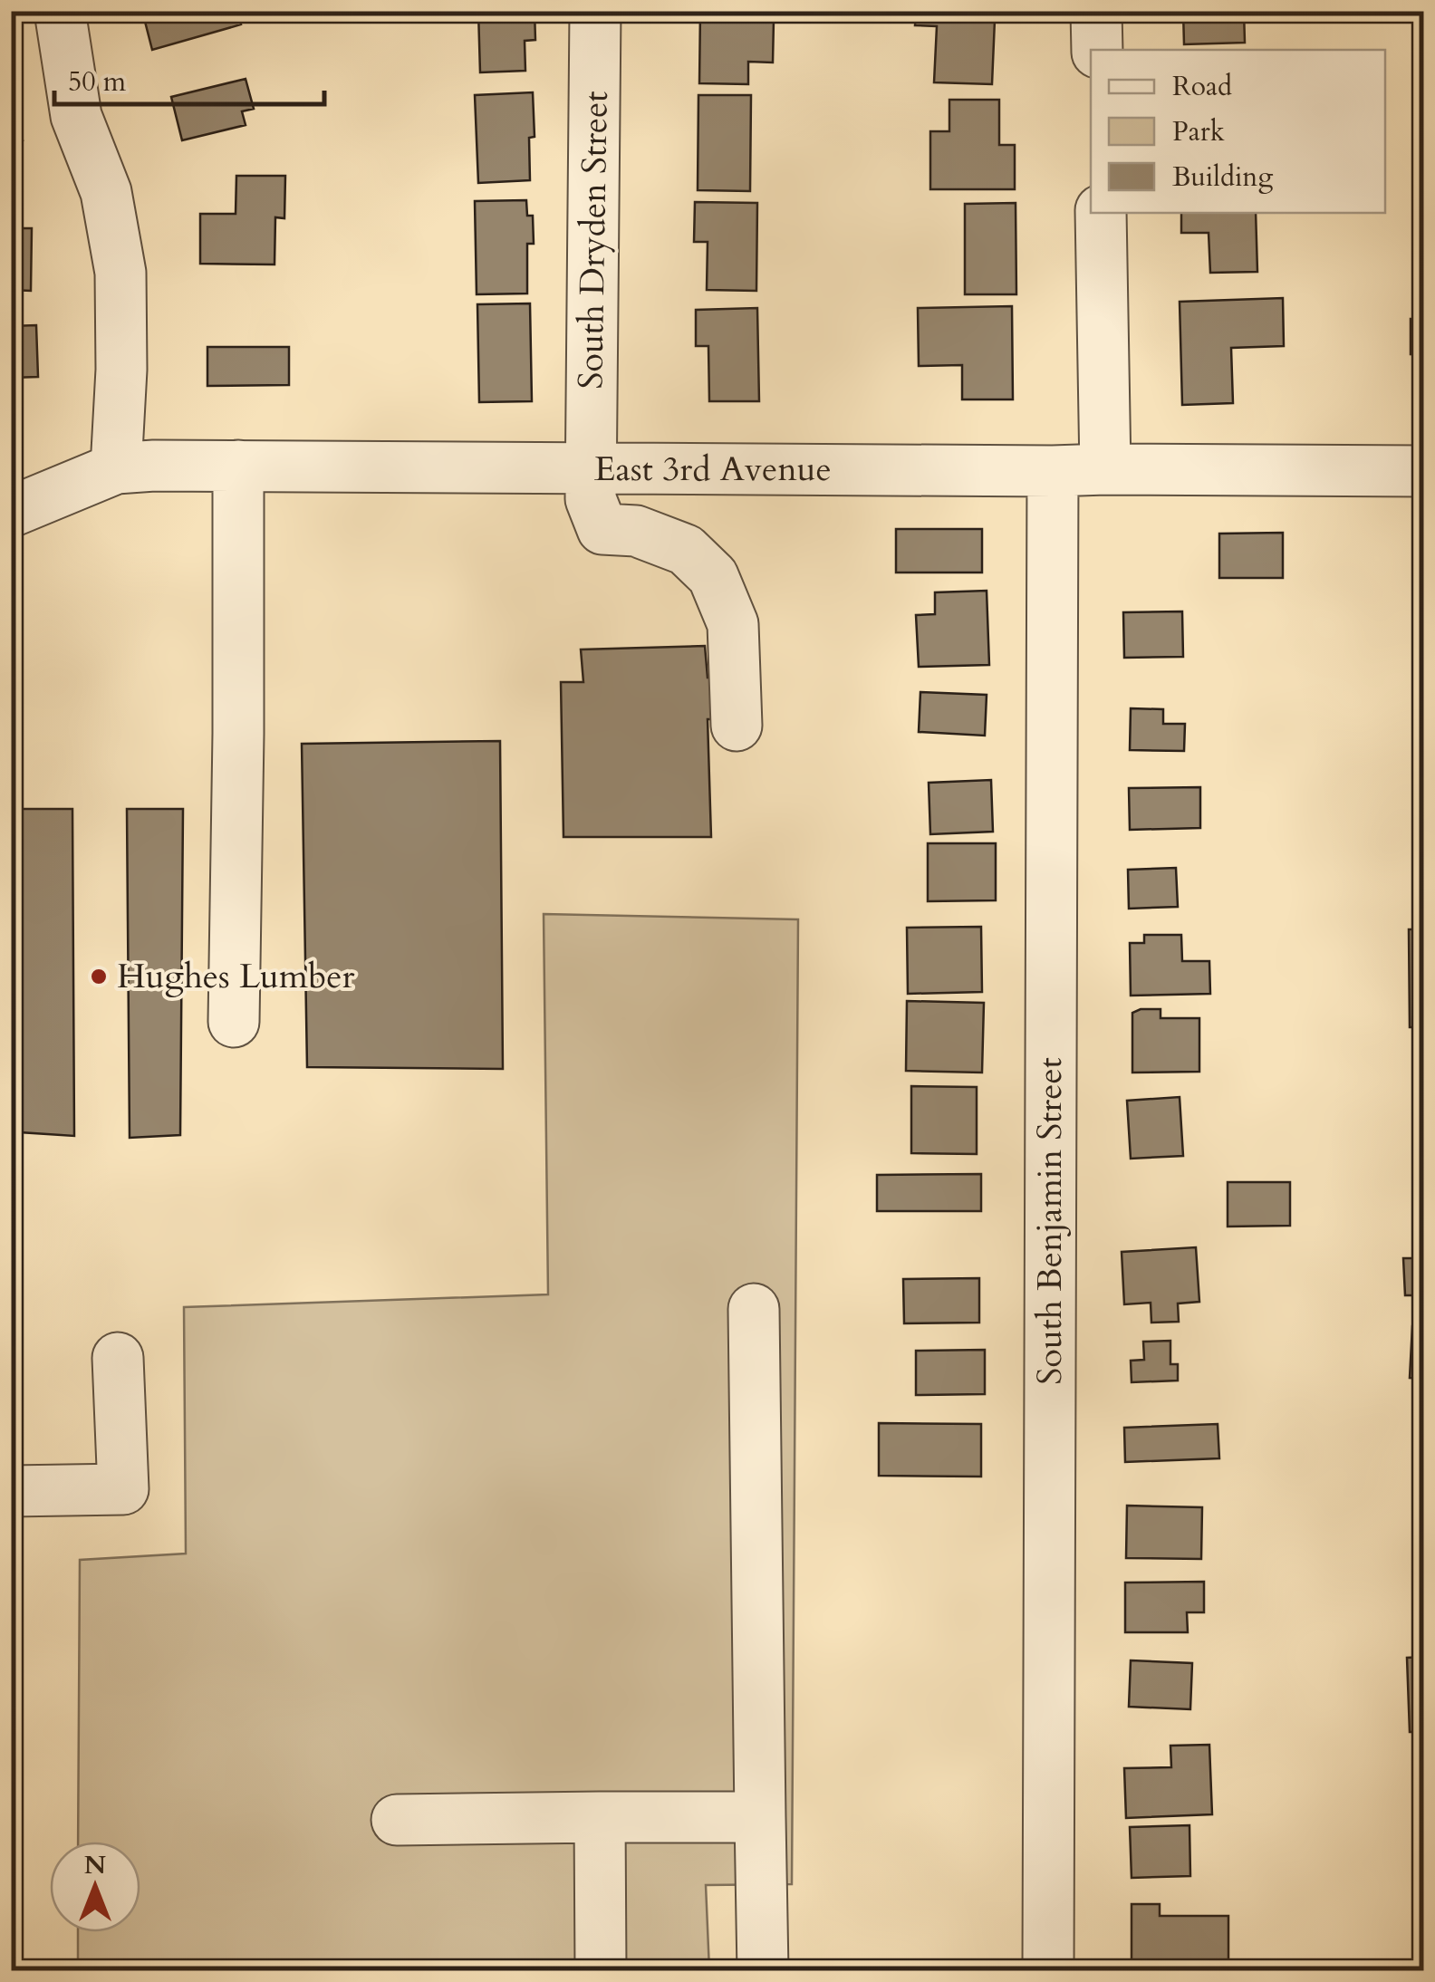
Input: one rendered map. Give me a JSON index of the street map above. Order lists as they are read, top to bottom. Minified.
{"streets":{"street":["South Dryden Street","East 3rd Avenue","South Benjamin Street"]},"crossings":[["South Dryden Street","East 3rd Avenue"],["East 3rd Avenue","South Benjamin Street"]],"places":["Hughes Lumber"],"legend":["Road","Park","Building"],"scale_bar":"50 m","north":"top"}
